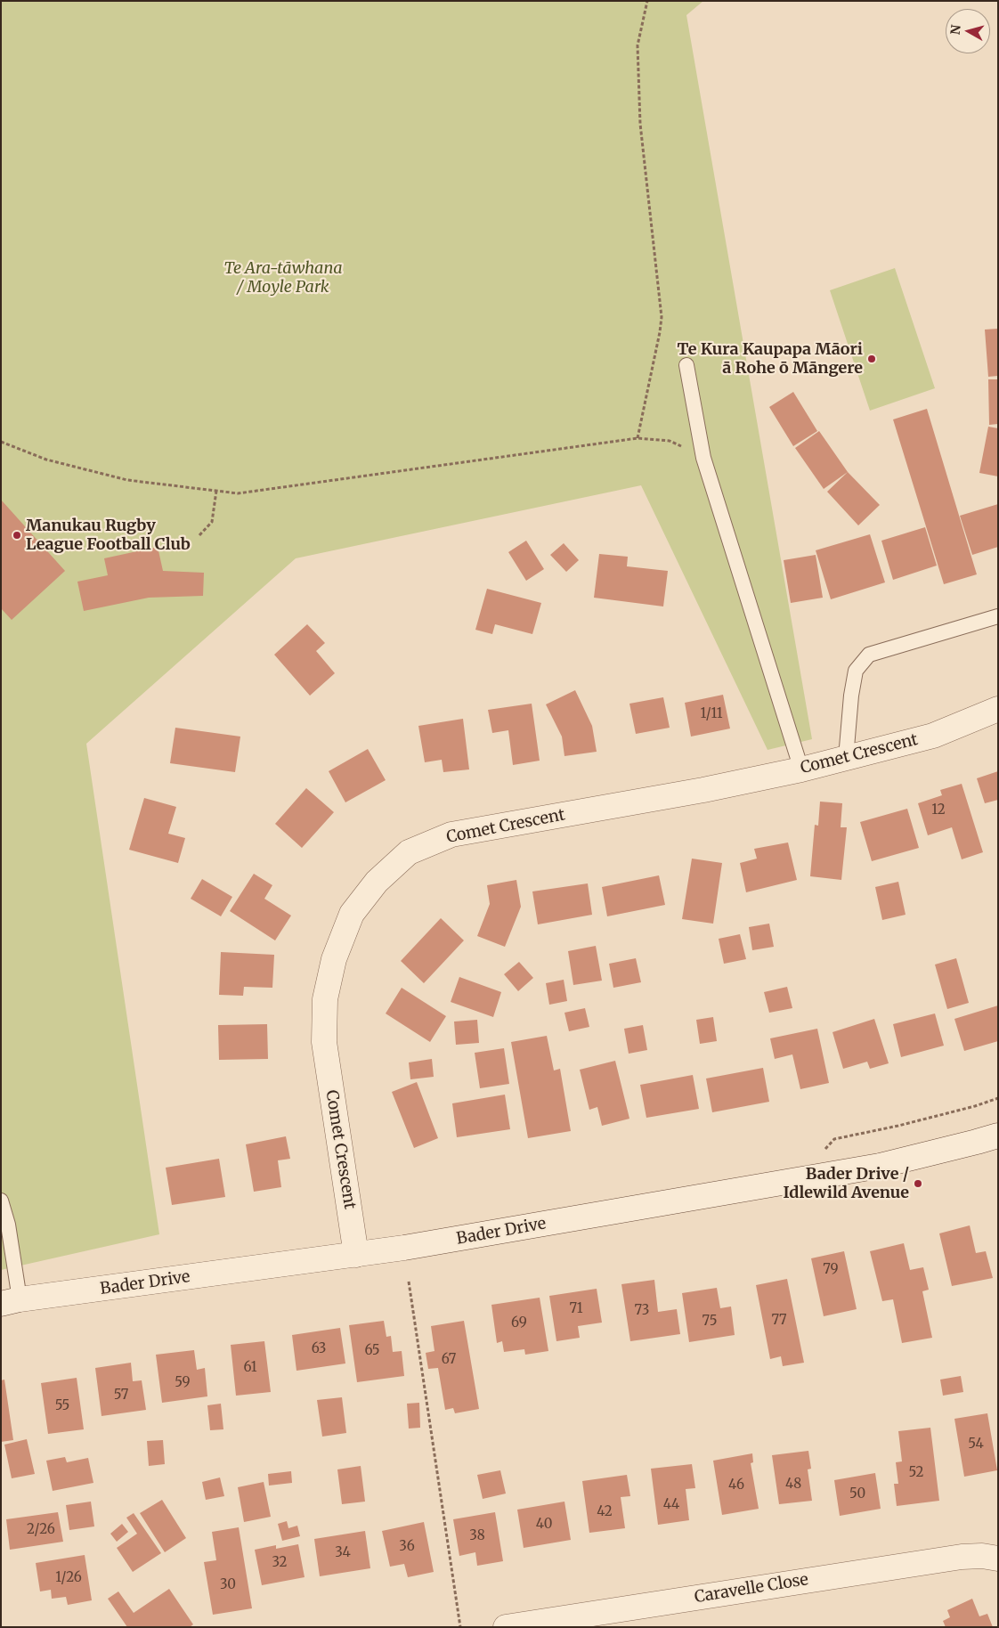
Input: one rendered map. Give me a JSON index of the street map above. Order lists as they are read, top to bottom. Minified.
{"streets":{"street":["Comet Crescent","Bader Drive","Caravelle Close"]},"crossings":[["Comet Crescent","Bader Drive"]],"parks":["Te Ara-tāwhana / Moyle Park"],"places":["Te Kura Kaupapa Māori ā Rohe ō Māngere","Manukau Rugby League Football Club","Bader Drive / Idlewild Avenue"],"house_numbers":["1/11","12","79","71","73","77","75","69","63","65","67","61","59","57","55","54","52","48","46","50","44","42","40","2/26","38","36","34","32","1/26","30"],"north":"left"}
